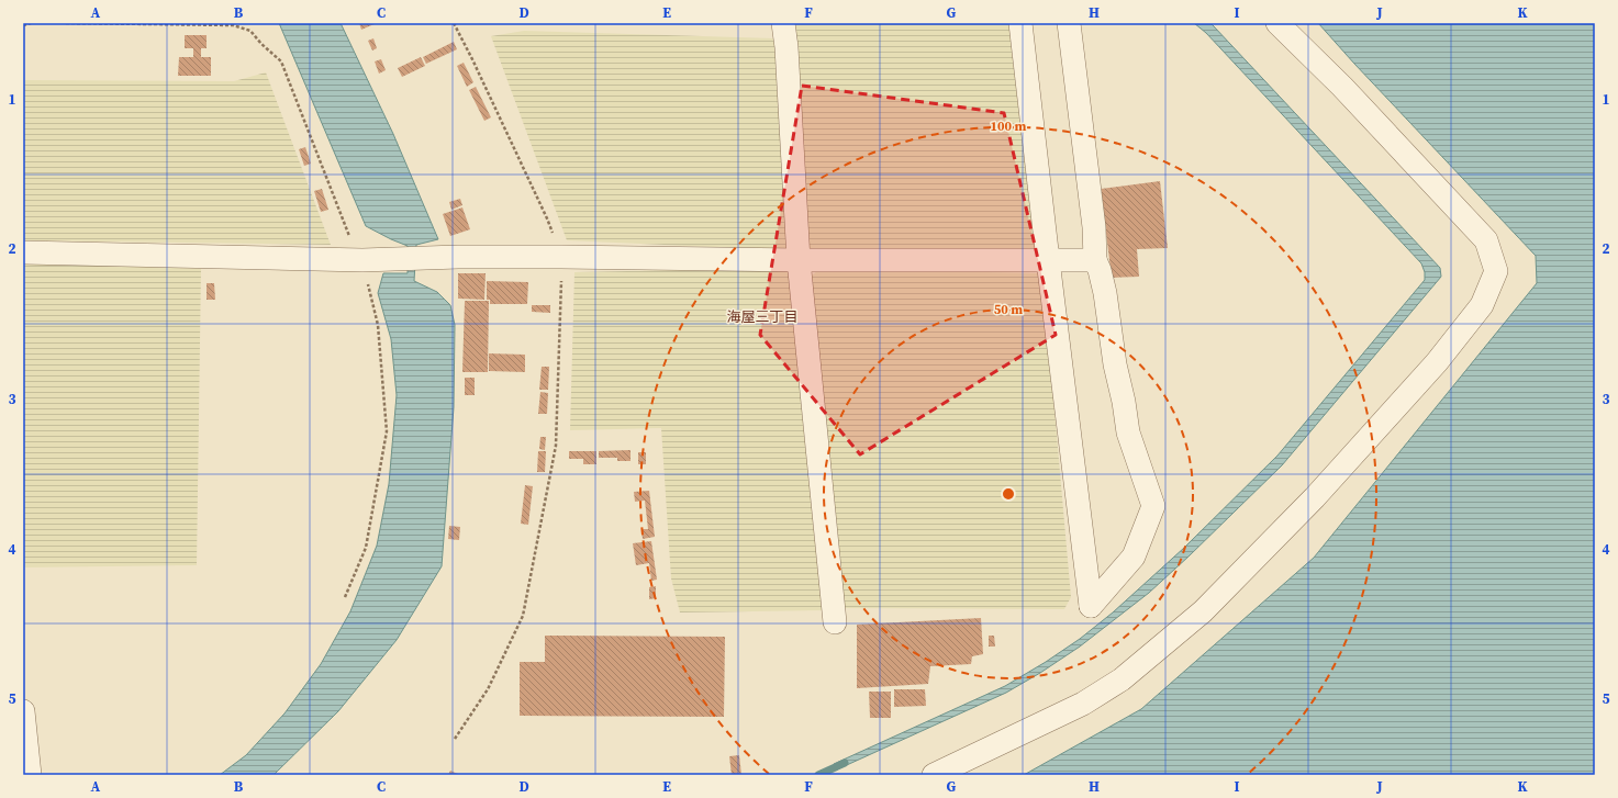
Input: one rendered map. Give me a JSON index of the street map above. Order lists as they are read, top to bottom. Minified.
{"districts":["海屋三丁目"],"grid":{"columns":["A","B","C","D","E","F","G","H","I","J","K"],"rows":["1","2","3","4","5"]},"rings":["100 m","50 m"]}
